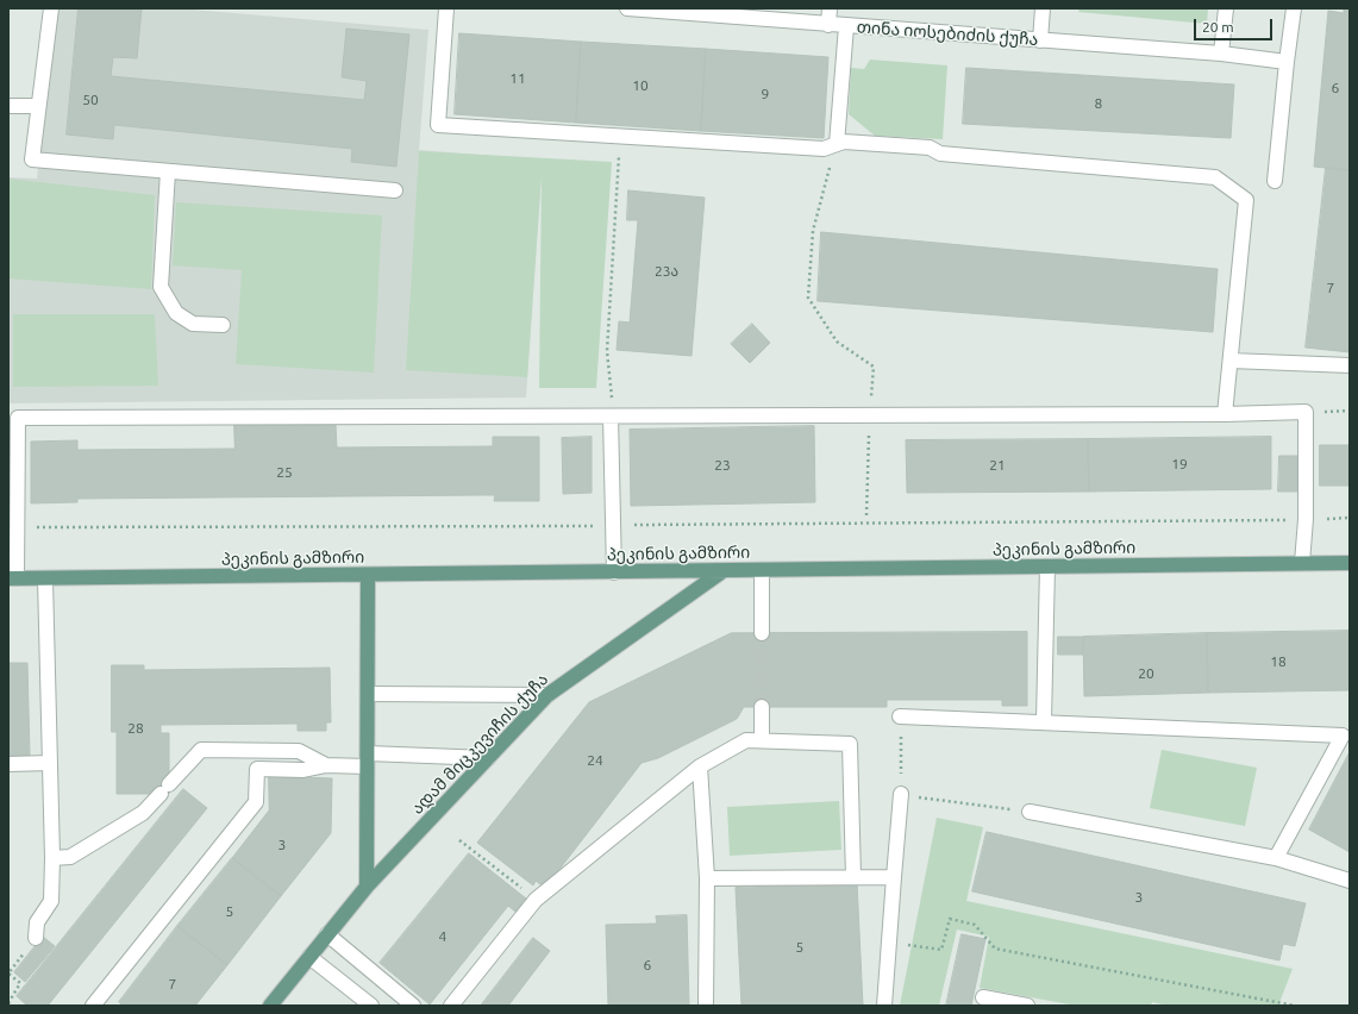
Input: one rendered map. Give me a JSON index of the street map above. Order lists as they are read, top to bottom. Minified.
{"streets":{"main road":["პეკინის გამზირი","ადამ მიცკევიჩის ქუჩა"],"street":["თინა იოსებიძის ქუჩა"]},"crossings":[["პეკინის გამზირი","ადამ მიცკევიჩის ქუჩა"]],"house_numbers":["11","10","6","9","50","8","23ა","7","19","23","21","25","18","20","28","24","3","3","5","4","5","6","7"],"scale_bar":"20 m"}
